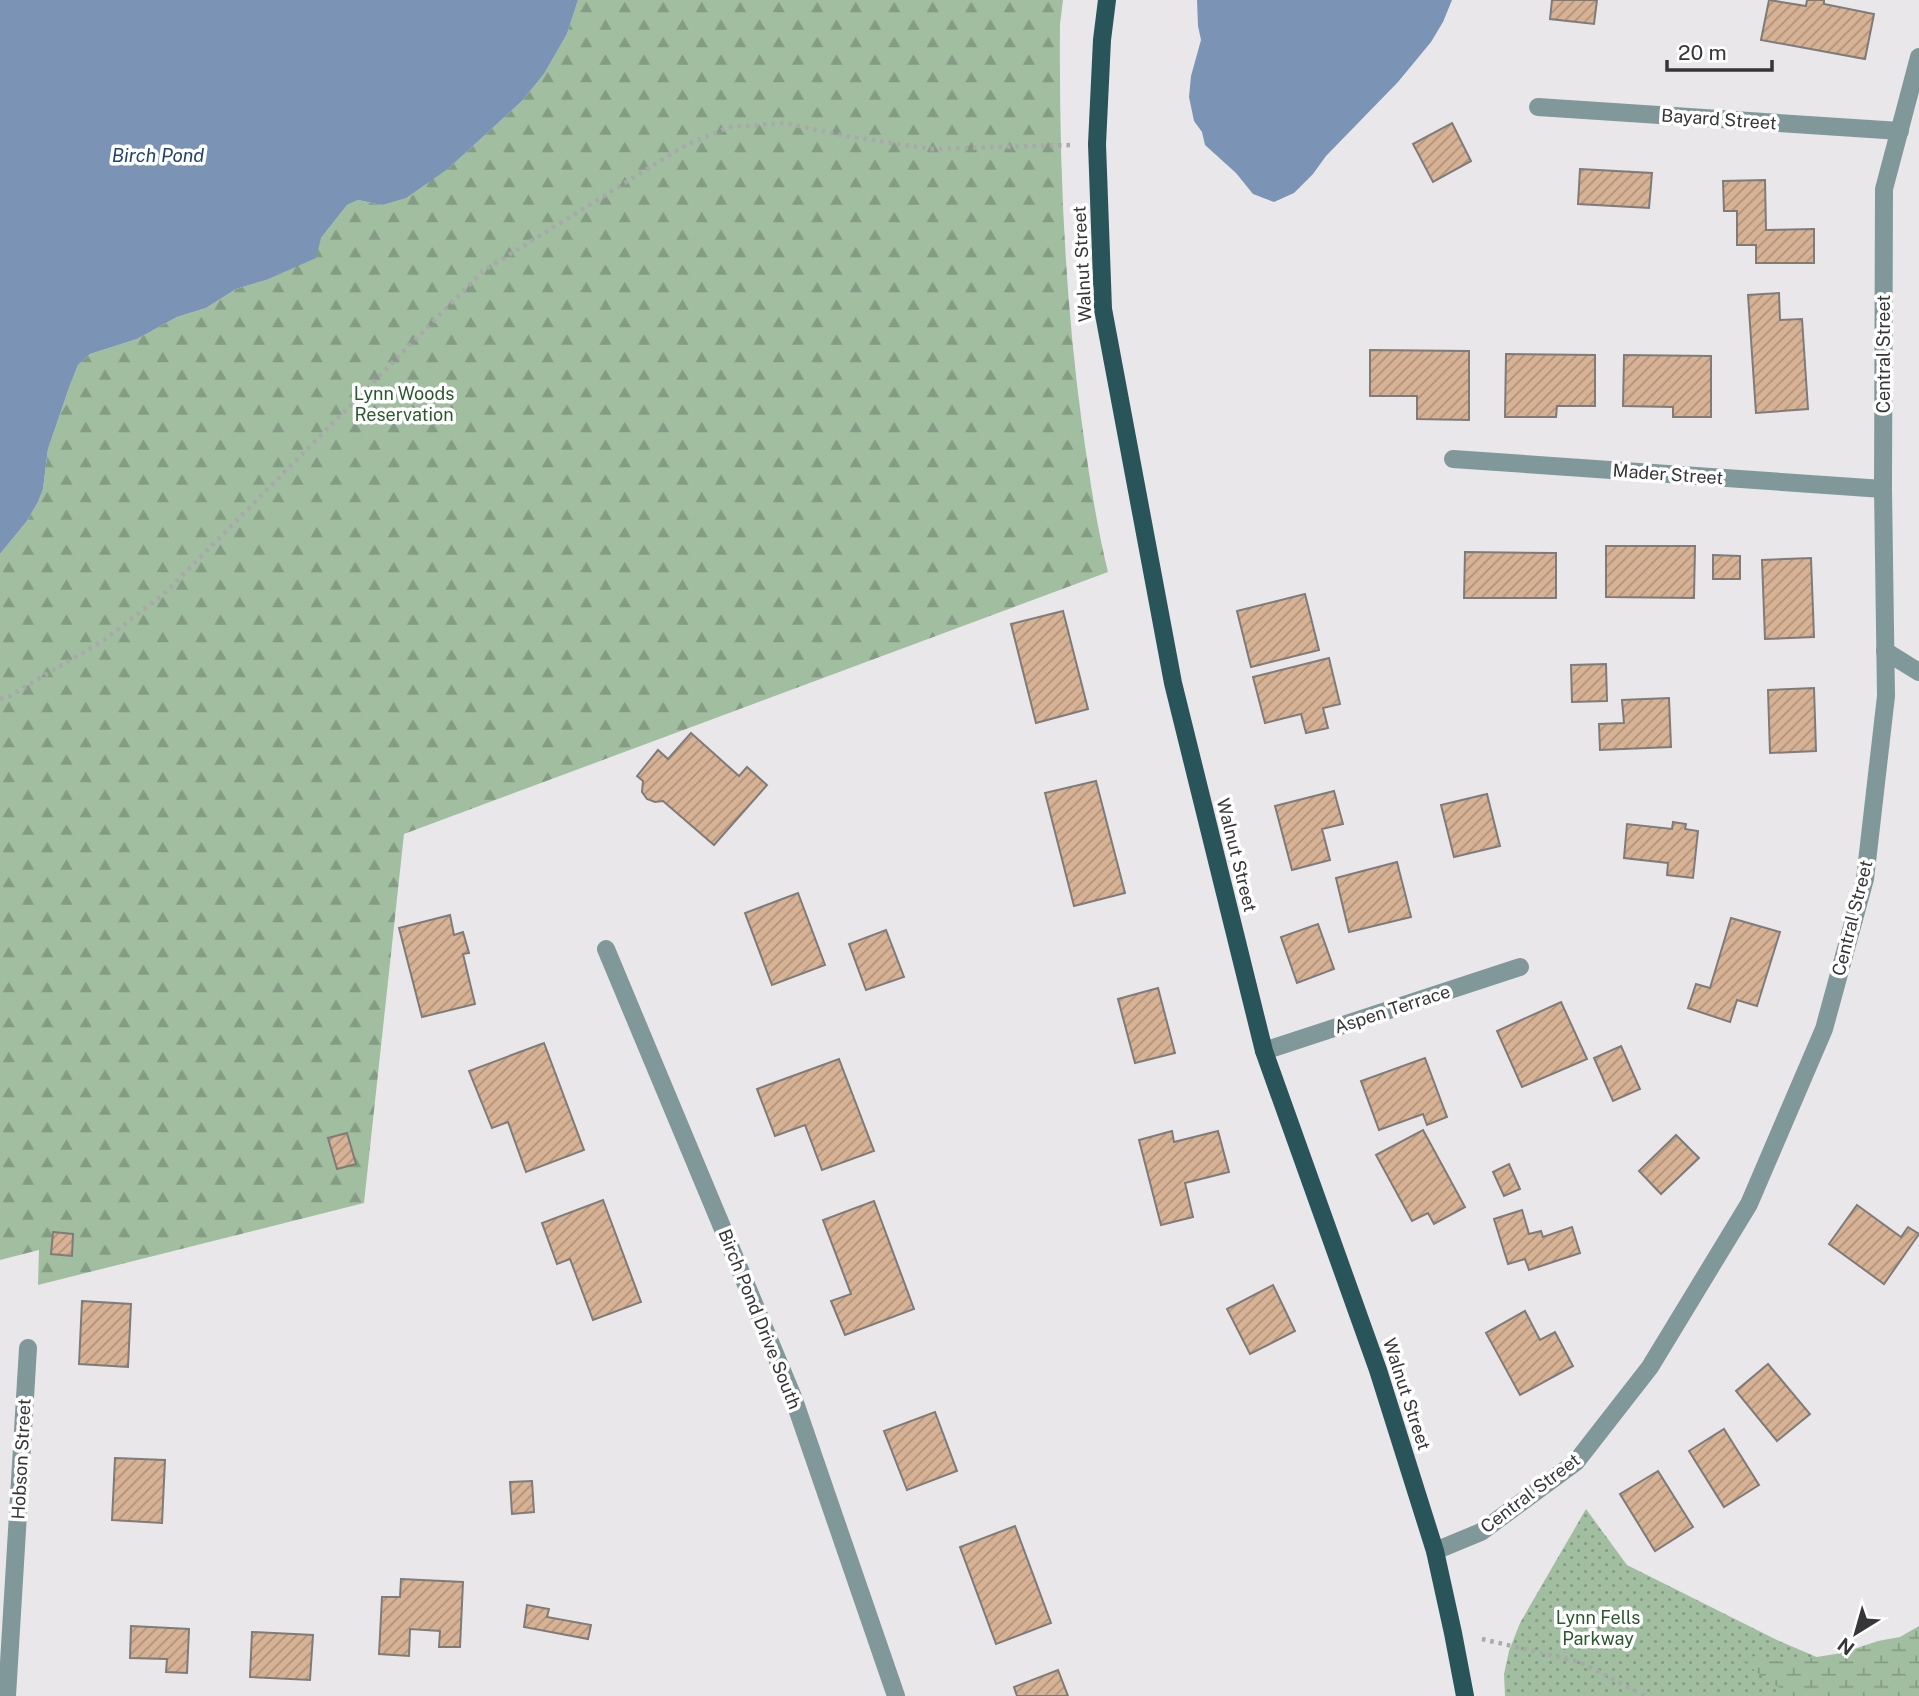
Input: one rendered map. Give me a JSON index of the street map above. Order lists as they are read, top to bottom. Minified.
{"streets":{"main road":["Walnut Street"],"street":["Bayard Street","Central Street","Mader Street","Aspen Terrace","Birch Pond Drive South","Hobson Street"]},"crossings":[["Bayard Street","Central Street"],["Walnut Street","Central Street"],["Walnut Street","Aspen Terrace"],["Central Street","Mader Street"]],"water":["Birch Pond"],"parks":["Lynn Woods Reservation","Lynn Fells Parkway"],"scale_bar":"20 m","north":"bottom left"}
